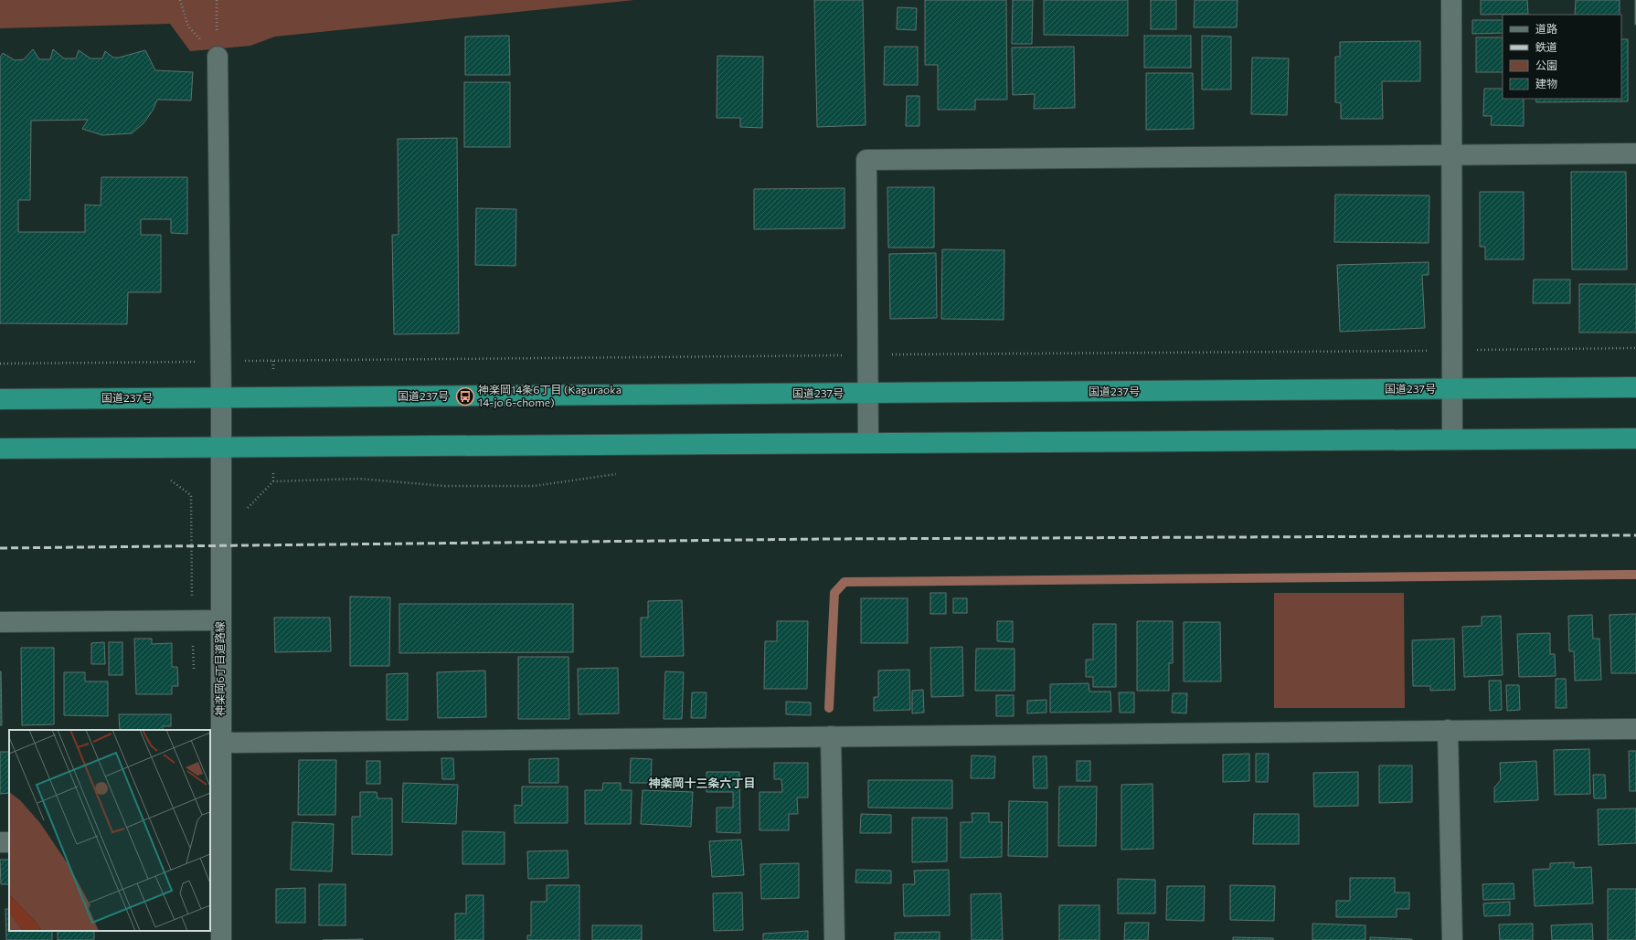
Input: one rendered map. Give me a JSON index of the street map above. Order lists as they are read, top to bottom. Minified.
{"streets":{"highway":["国道237号"],"street":["神楽岡6丁目道路線"]},"crossings":[["国道237号","神楽岡6丁目道路線"]],"districts":["神楽岡十三条六丁目"],"places":{"bus stop":["神楽岡14条6丁目 (Kaguraoka 14-jo 6-chome)"]},"legend":["道路","鉄道","公園","建物"]}
